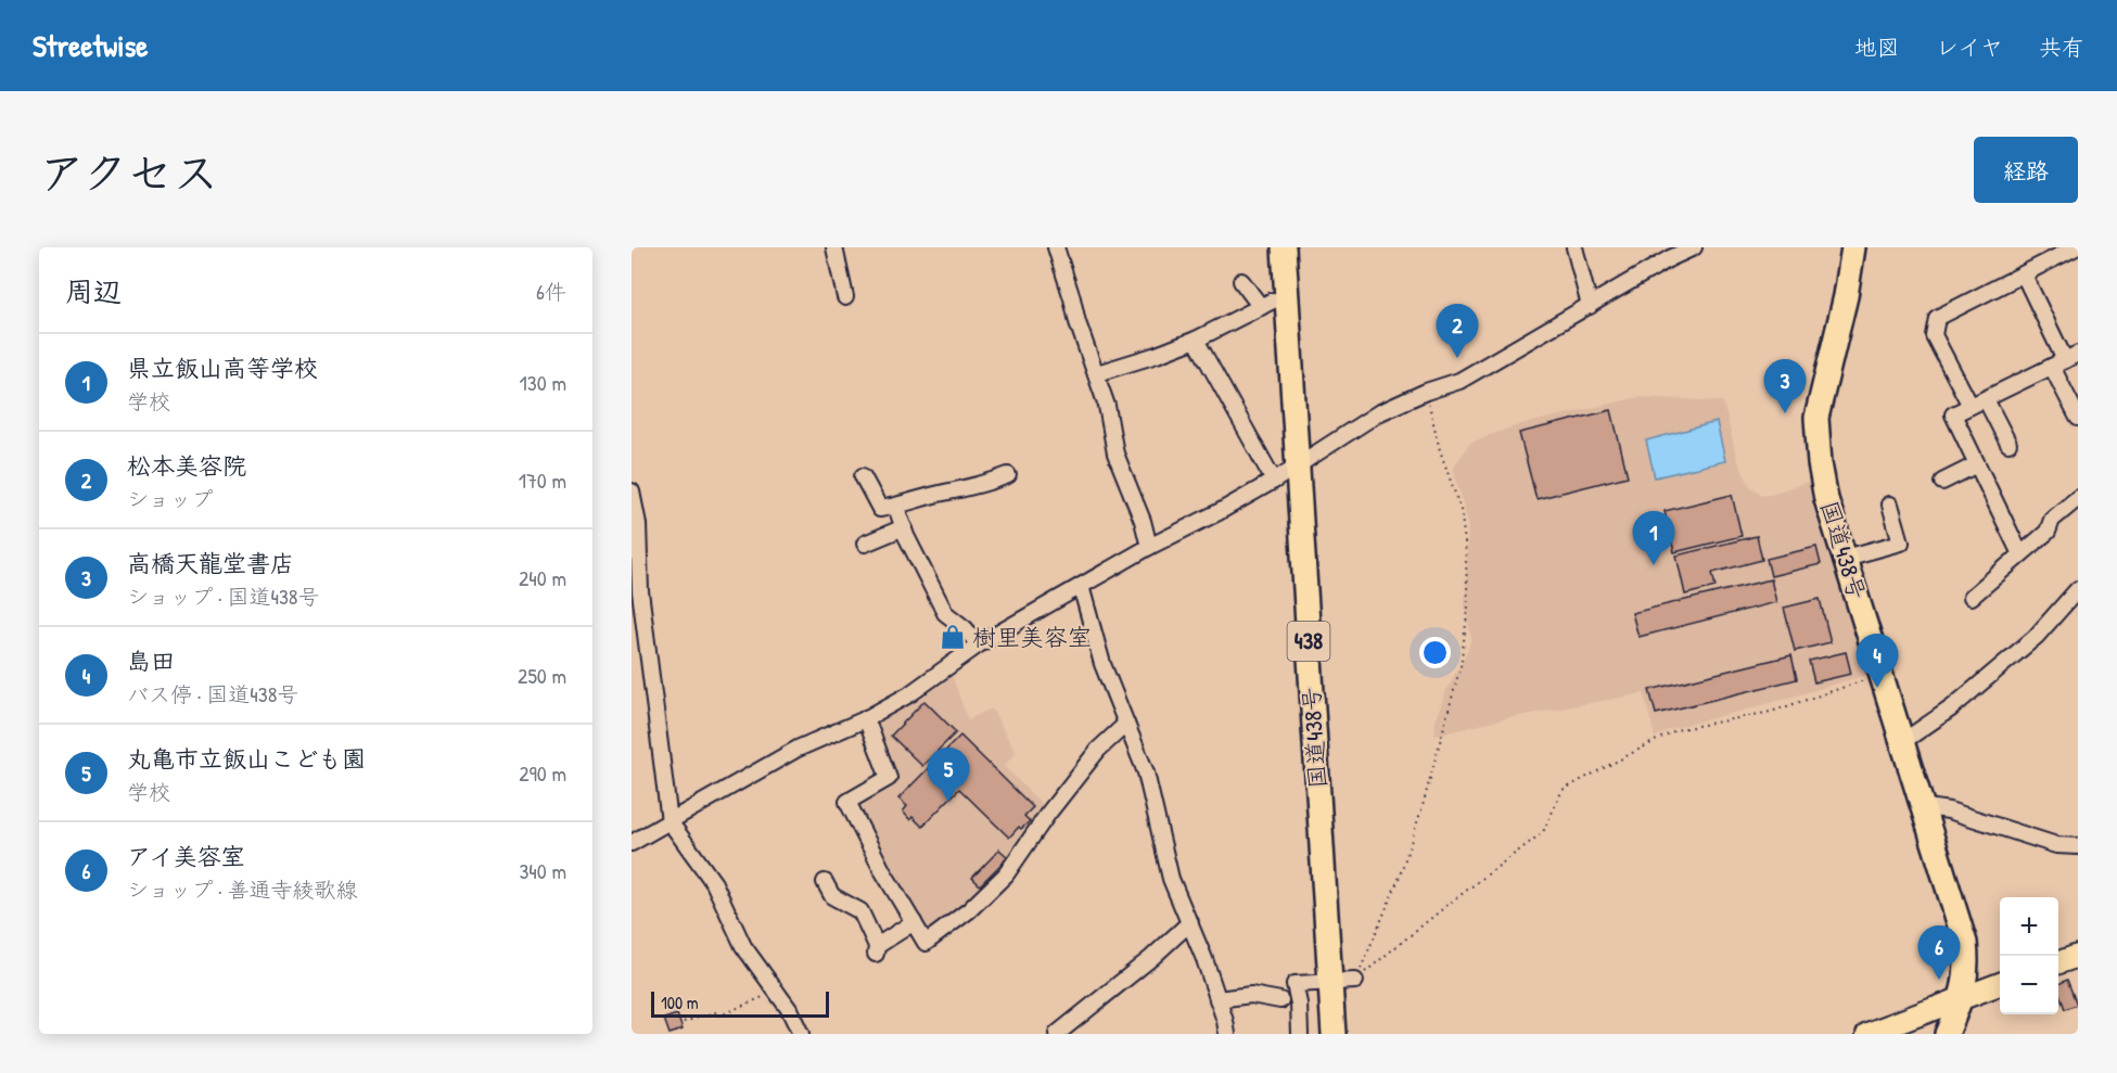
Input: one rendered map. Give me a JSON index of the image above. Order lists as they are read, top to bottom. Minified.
{"streets":{"highway":["国道438号","438"]},"places":{"shop":["樹里美容室"]},"scale_bar":"100 m","page":{"header":"Streetwise","nav":["地図","レイヤ","共有"],"title":"アクセス","buttons":"経路","heading":["周辺","6件"],"pins":["2","3","1","4","5","6"],"list":[{"mark":"1","name":"県立飯山高等学校","note":"学校","value":"130 m"},{"mark":"2","name":"松本美容院","note":"ショップ","value":"170 m"},{"mark":"3","name":"高橋天龍堂書店","note":"ショップ · 国道438号","value":"240 m"},{"mark":"4","name":"島田","note":"バス停 · 国道438号","value":"250 m"},{"mark":"5","name":"丸亀市立飯山こども園","note":"学校","value":"290 m"},{"mark":"6","name":"アイ美容室","note":"ショップ · 善通寺綾歌線","value":"340 m"}],"map_buttons":["+","−"],"scale":"100 m"}}
